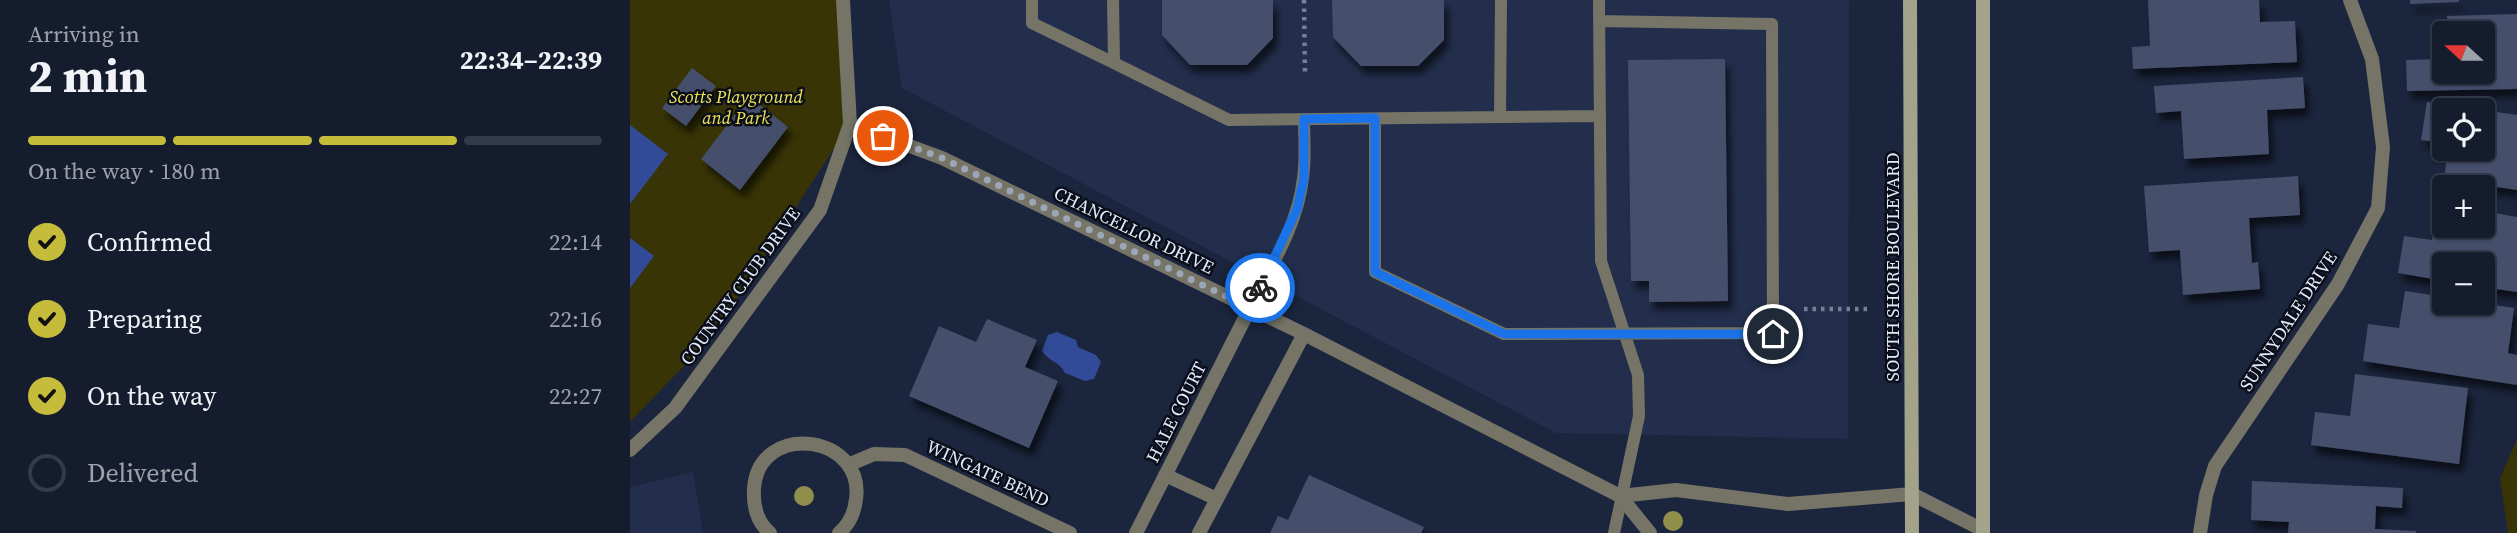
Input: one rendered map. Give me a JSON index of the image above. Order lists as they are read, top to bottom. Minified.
{"streets":{"street":["CHANCELLOR DRIVE","SOUTH SHORE BOULEVARD","COUNTRY CLUB DRIVE","SUNNYDALE DRIVE","HALE COURT","WINGATE BEND"]},"crossings":[["CHANCELLOR DRIVE","COUNTRY CLUB DRIVE"],["CHANCELLOR DRIVE","HALE COURT"]],"parks":["Scotts Playground and Park"],"north":"left","page":{"heading":["2 min","Arriving in","22:34–22:39"],"map_buttons":["+","−"],"bar":"On the way · 180 m","list":[["Confirmed","22:14"],["Preparing","22:16"],["On the way","22:27"],"Delivered"]}}
